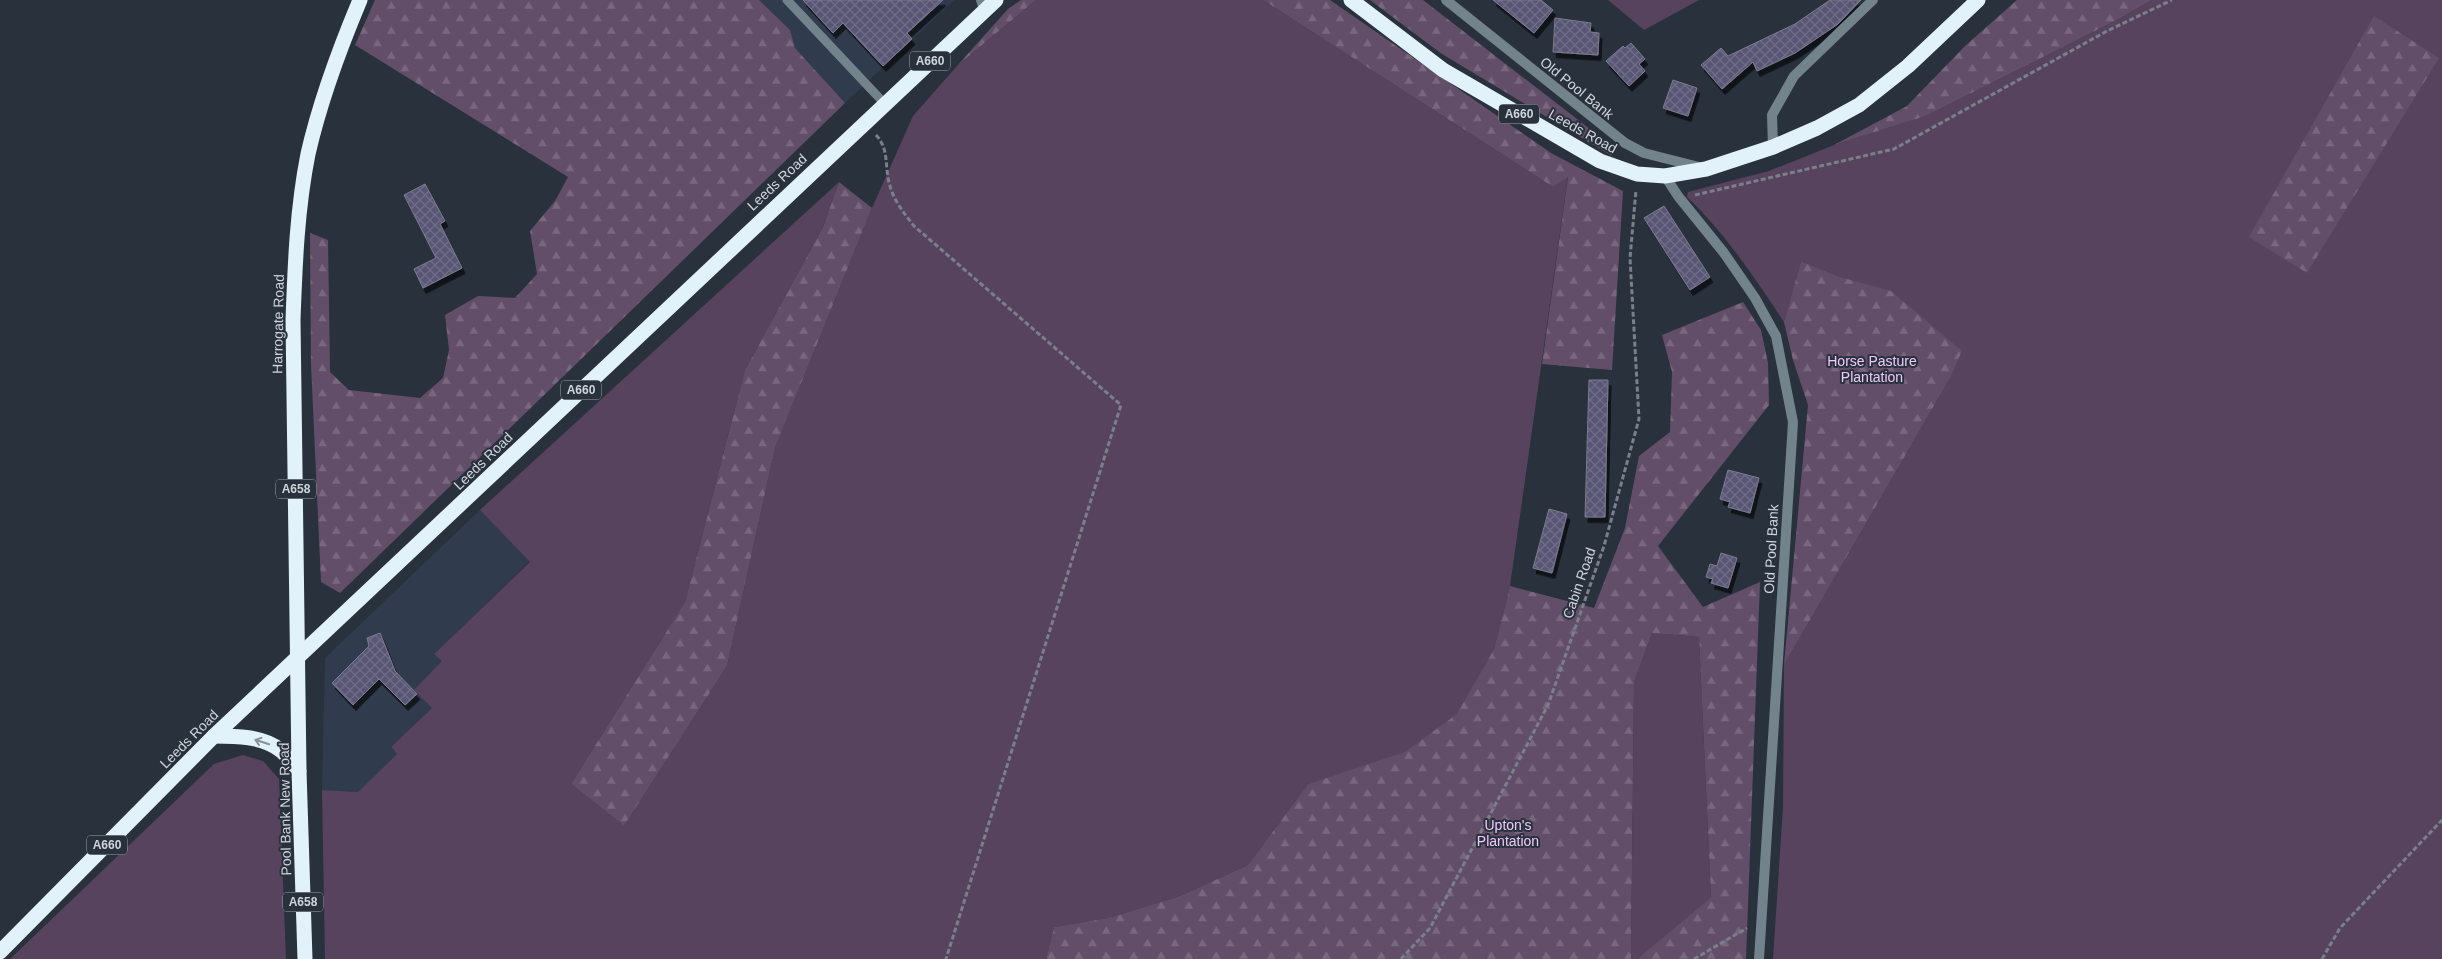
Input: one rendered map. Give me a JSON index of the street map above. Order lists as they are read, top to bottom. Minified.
{"streets":{"highway":["A660","Leeds Road","Harrogate Road","A658","Pool Bank New Road"],"street":["Old Pool Bank"],"path":["Cabin Road"]},"crossings":[["Old Pool Bank","Leeds Road"],["Leeds Road","Harrogate Road"],["Leeds Road","Cabin Road"],["Leeds Road","Pool Bank New Road"],["Harrogate Road","Pool Bank New Road"]],"parks":["Horse Pasture Plantation","Upton's Plantation"]}
